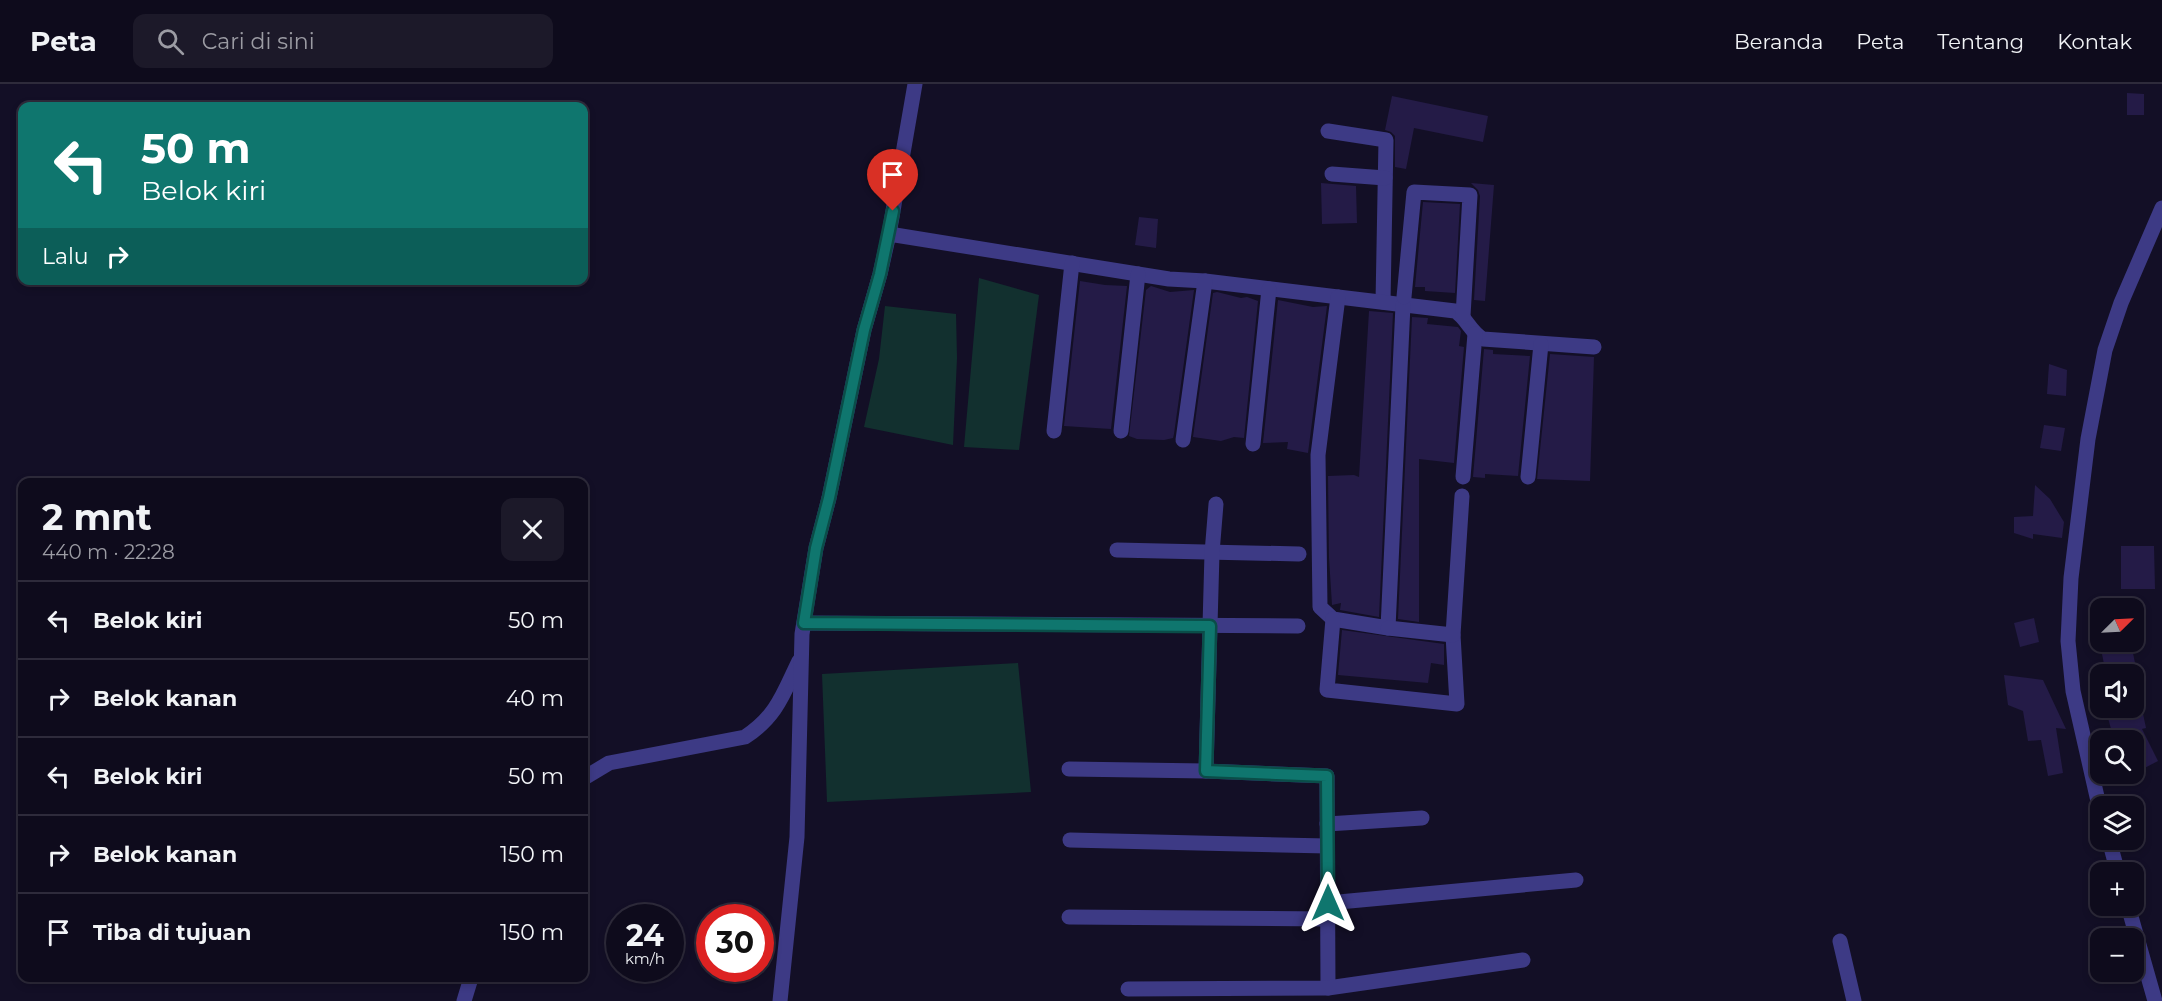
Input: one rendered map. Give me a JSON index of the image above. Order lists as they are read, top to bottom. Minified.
{"north":"top right","page":{"header":"Peta","search":"Cari di sini","nav":["Beranda","Peta","Tentang","Kontak"],"turn":["50 m","Belok kiri"],"then":"Lalu","heading":["2 mnt","440 m · 22:28"],"list":[{"name":"Belok kiri","value":"50 m"},{"name":"Belok kanan","value":"40 m"},{"name":"Belok kiri","value":"50 m"},{"name":"Belok kanan","value":"150 m"},{"name":"Tiba di tujuan","value":"150 m"}],"map_buttons":["+","−"],"speed":"24 km/h","limit":"30"}}
